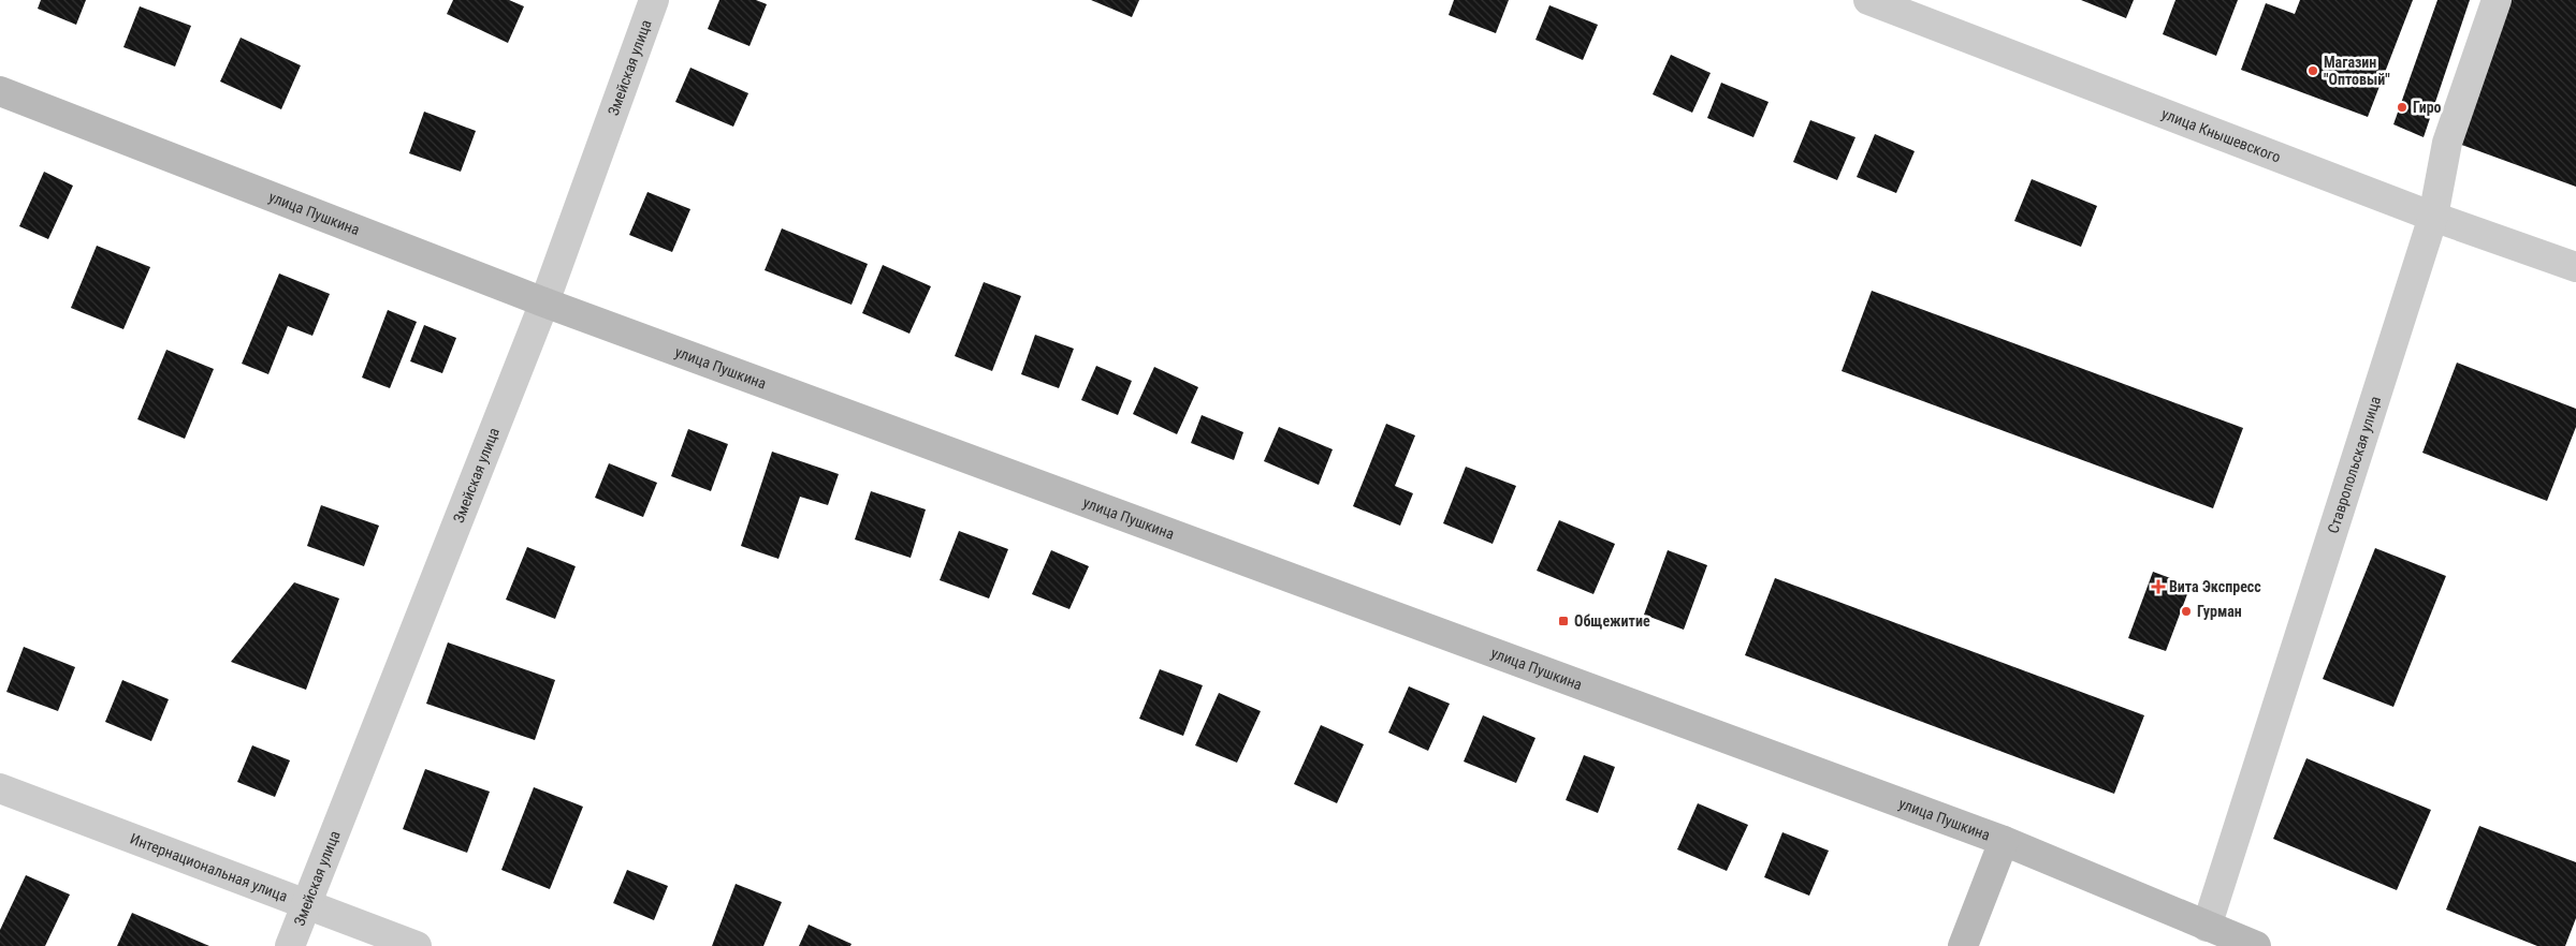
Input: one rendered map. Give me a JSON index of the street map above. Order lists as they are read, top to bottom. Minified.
{"streets":{"main road":["улица Пушкина"],"street":["Змейская улица","улица Кнышевского","Ставропольская улица","Интернациональная улица"]},"crossings":[["Змейская улица","улица Пушкина"],["Змейская улица","Интернациональная улица"],["улица Кнышевского","Ставропольская улица"],["улица Пушкина","Ставропольская улица"]],"places":{"other":["Магазин \"Оптовый\"","Гиро","Гурман"],"health":["Вита Экспресс"],"transit":["Общежитие"]}}
